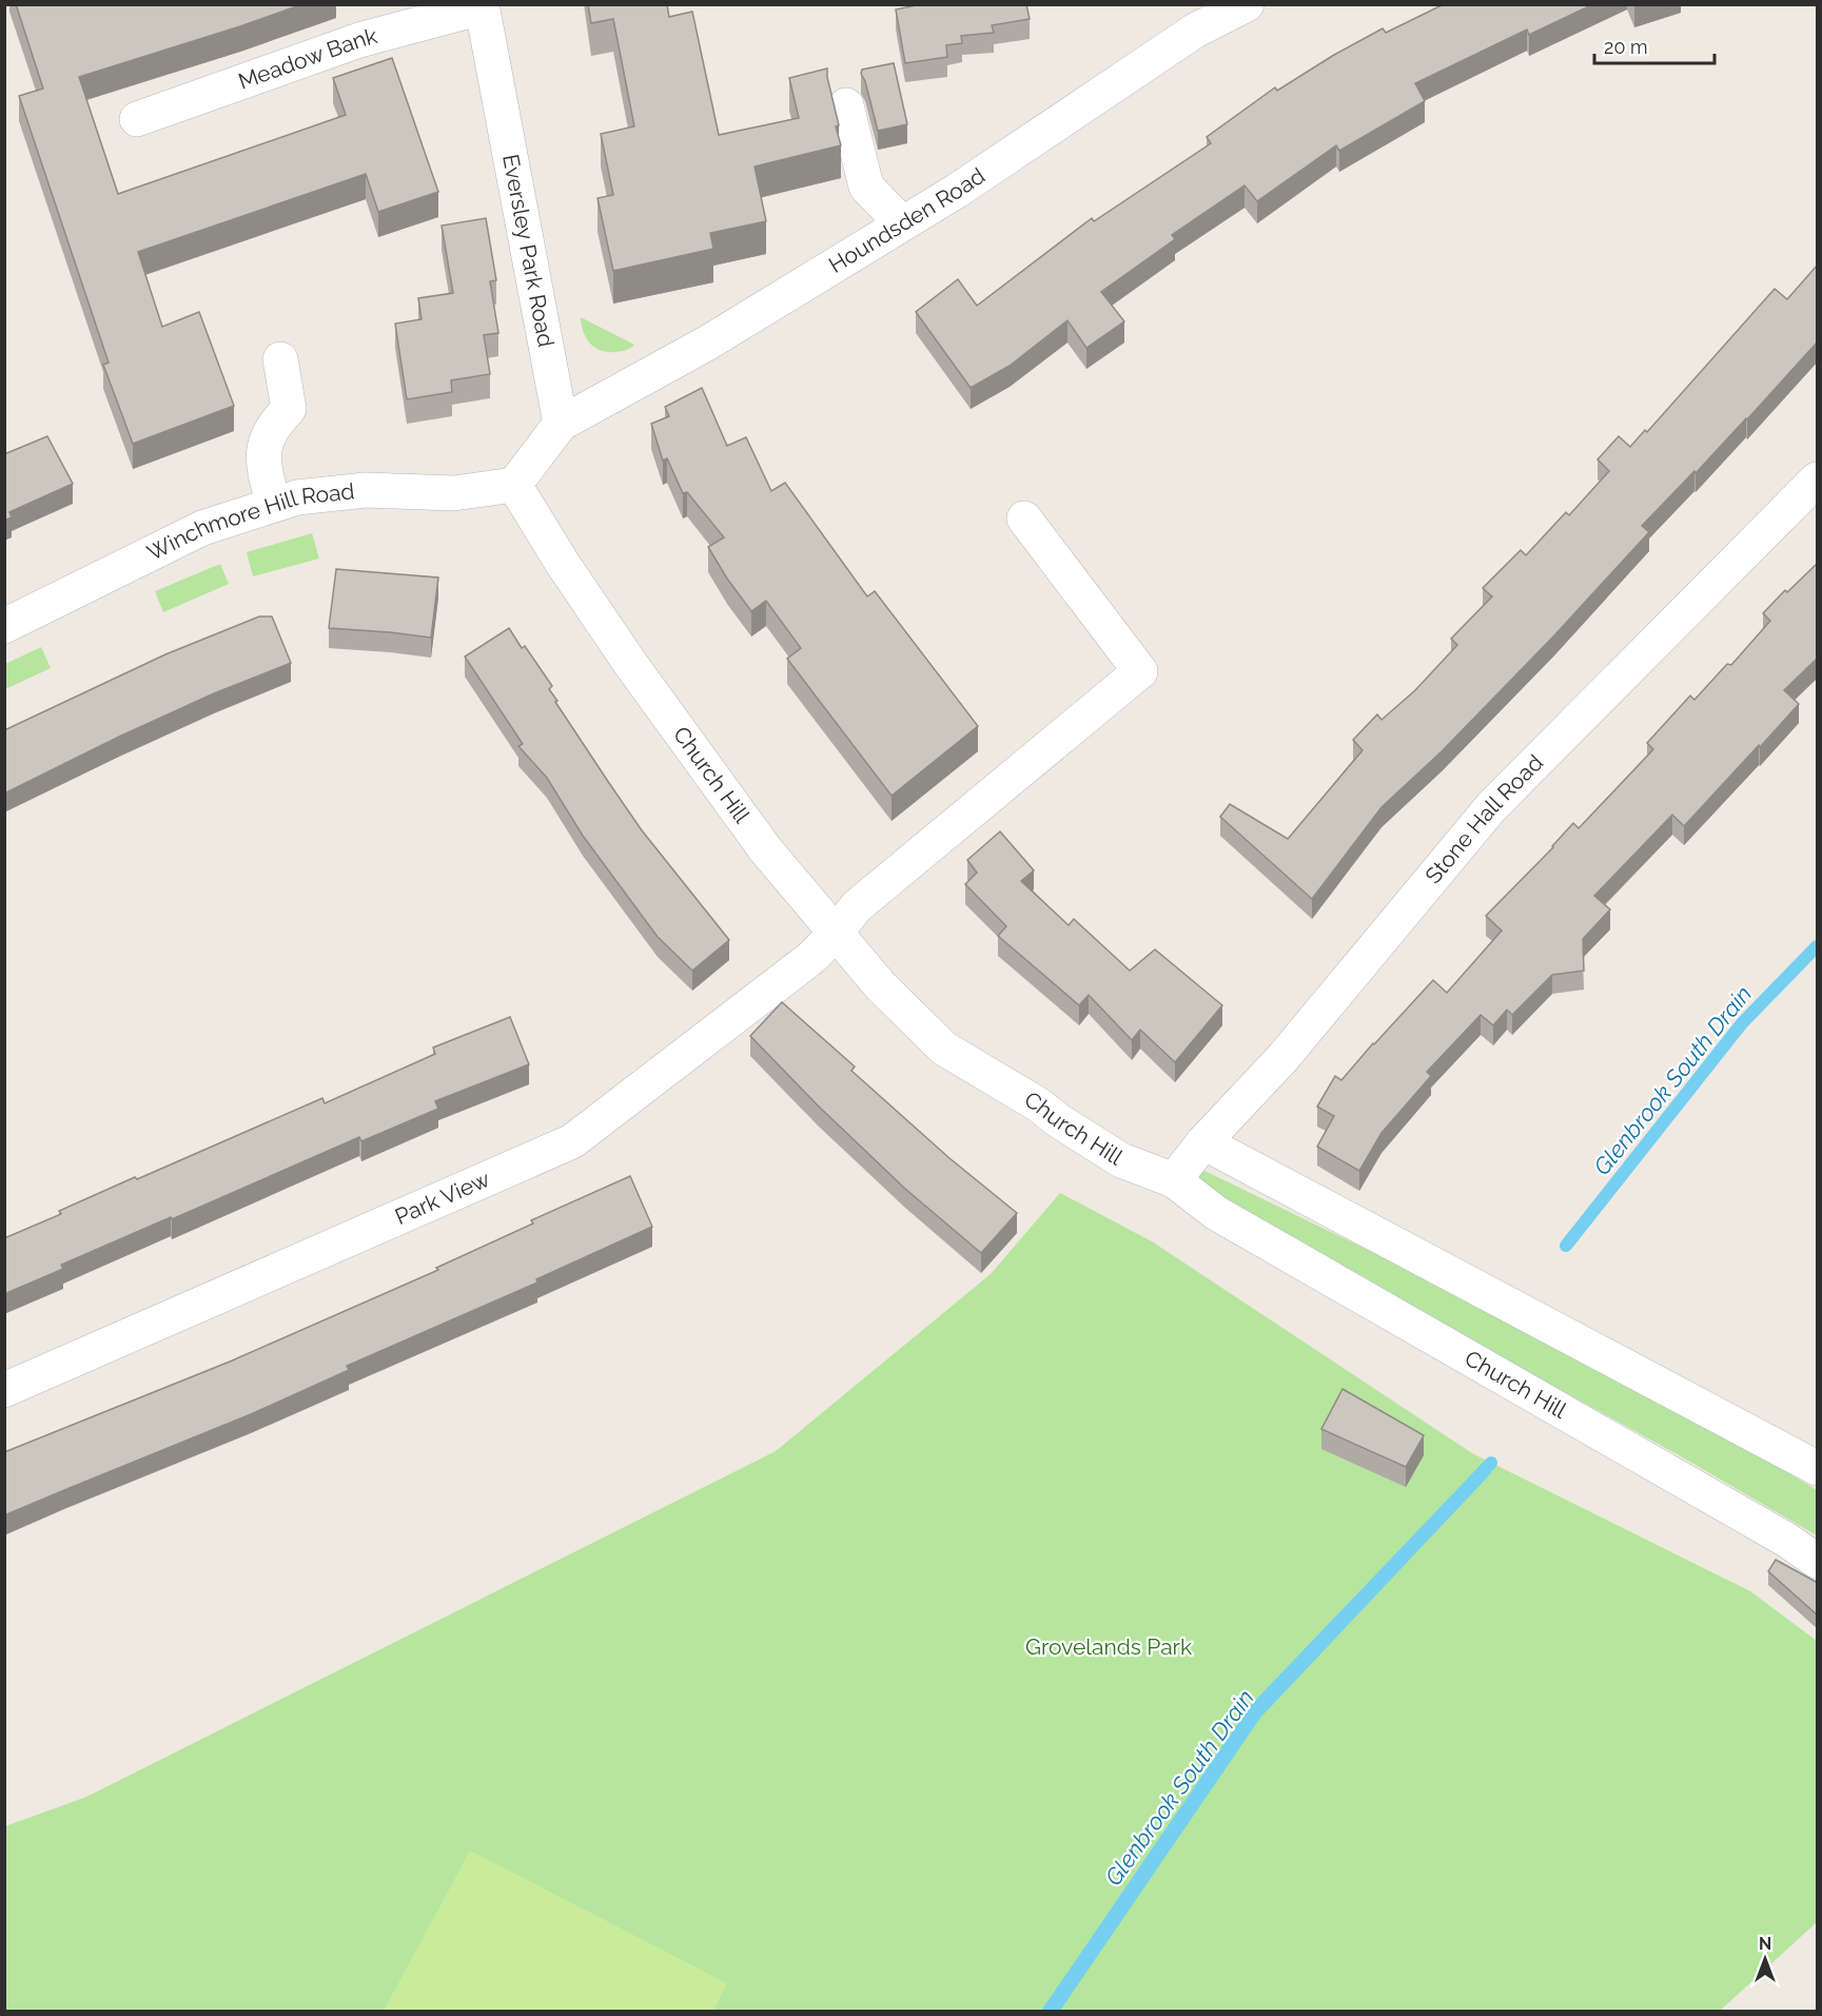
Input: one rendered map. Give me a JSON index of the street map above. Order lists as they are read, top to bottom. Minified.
{"streets":{"street":["Meadow Bank","Houndsden Road","Eversley Park Road","Winchmore Hill Road","Church Hill","Stone Hall Road","Park View"]},"crossings":[["Meadow Bank","Eversley Park Road"],["Houndsden Road","Eversley Park Road"],["Winchmore Hill Road","Church Hill"],["Church Hill","Stone Hall Road"],["Church Hill","Park View"]],"water":["Glenbrook South Drain"],"parks":["Grovelands Park"],"scale_bar":"20 m","north":"top"}
